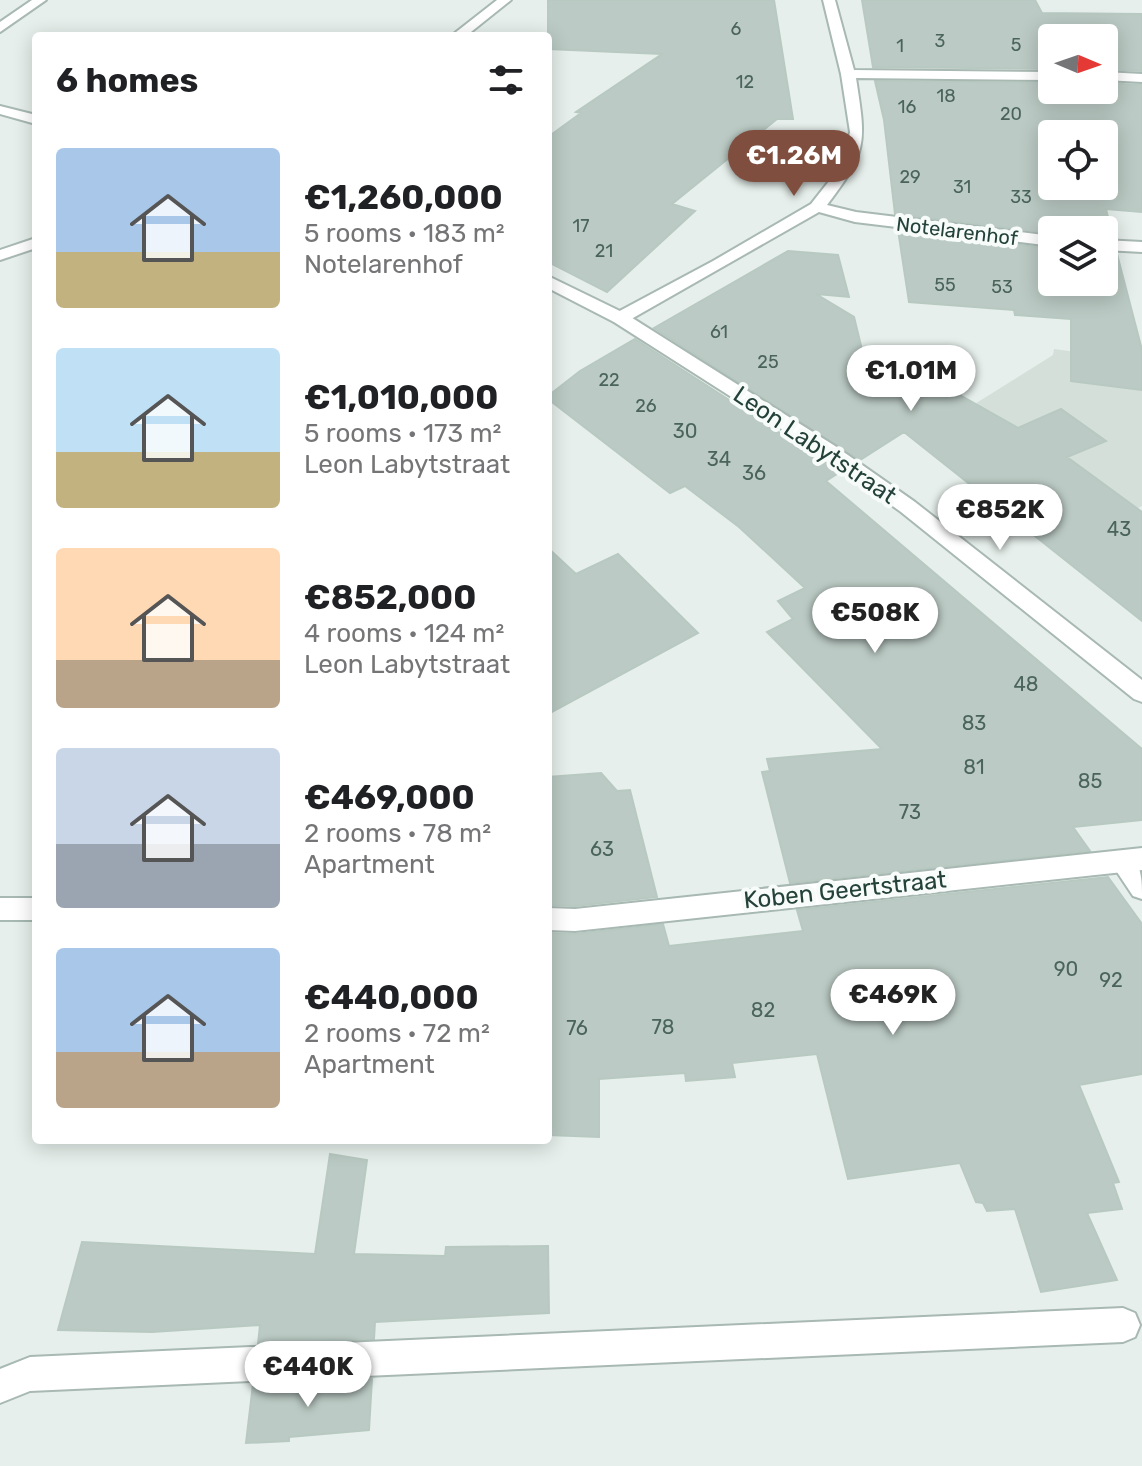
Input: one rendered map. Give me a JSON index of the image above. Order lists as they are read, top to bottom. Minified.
{"streets":{"street":["Notelarenhof","Leon Labytstraat","Koben Geertstraat"]},"house_numbers":["6","3","5","1","12","18","16","20","29","31","33","17","21","55","53","61","25","22","26","30","34","36","43","48","83","81","85","73","63","90","92","82","78","76"],"north":"right","page":{"heading":"6 homes","list":[{"name":"€1,260,000","note":"5 rooms · 183 m² · Notelarenhof"},{"name":"€1,010,000","note":"5 rooms · 173 m² · Leon Labytstraat"},{"name":"€852,000","note":"4 rooms · 124 m² · Leon Labytstraat"},{"name":"€469,000","note":"2 rooms · 78 m² · Apartment"},{"name":"€440,000","note":"2 rooms · 72 m² · Apartment"}],"price":["€1.26M","€1.01M","€852K","€508K","€469K","€440K"]}}
